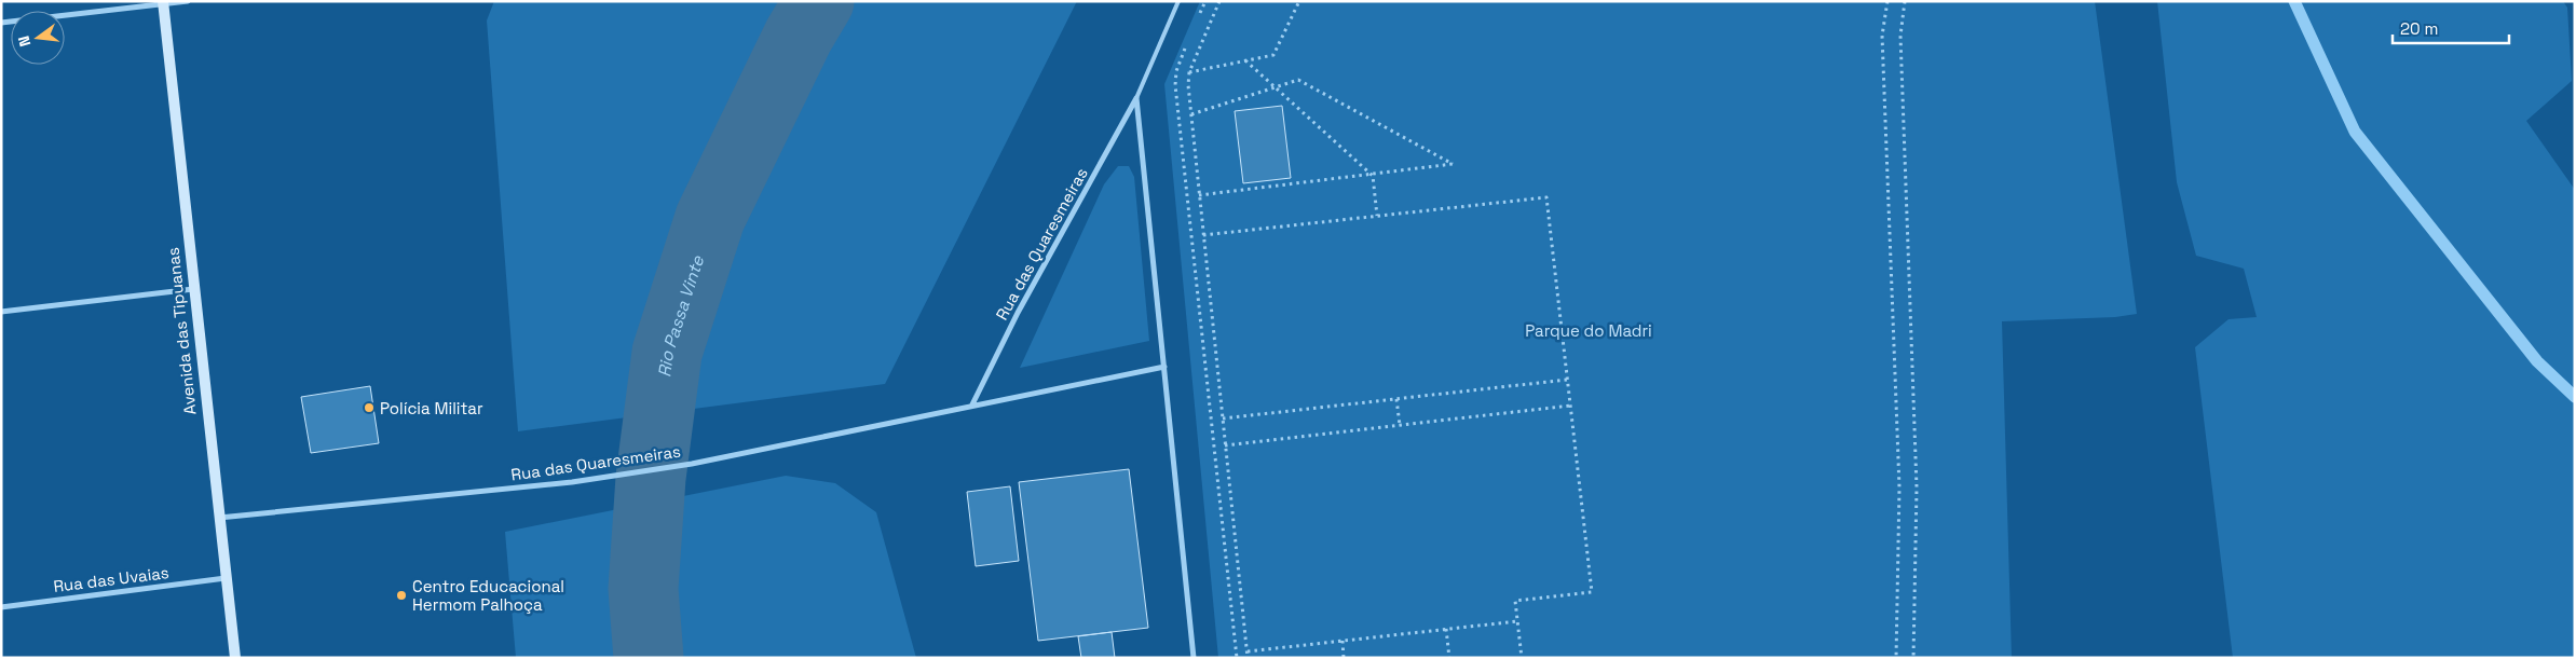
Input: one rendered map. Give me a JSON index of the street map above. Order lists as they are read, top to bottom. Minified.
{"streets":{"main road":["Avenida das Tipuanas"],"street":["Rua das Quaresmeiras","Rua das Uvaias"]},"crossings":[["Rua das Quaresmeiras","Avenida das Tipuanas"],["Avenida das Tipuanas","Rua das Uvaias"]],"water":["Rio Passa Vinte"],"parks":["Parque do Madri"],"places":["Polícia Militar","Centro Educacional Hermom Palhoça"],"scale_bar":"20 m","north":"left"}
